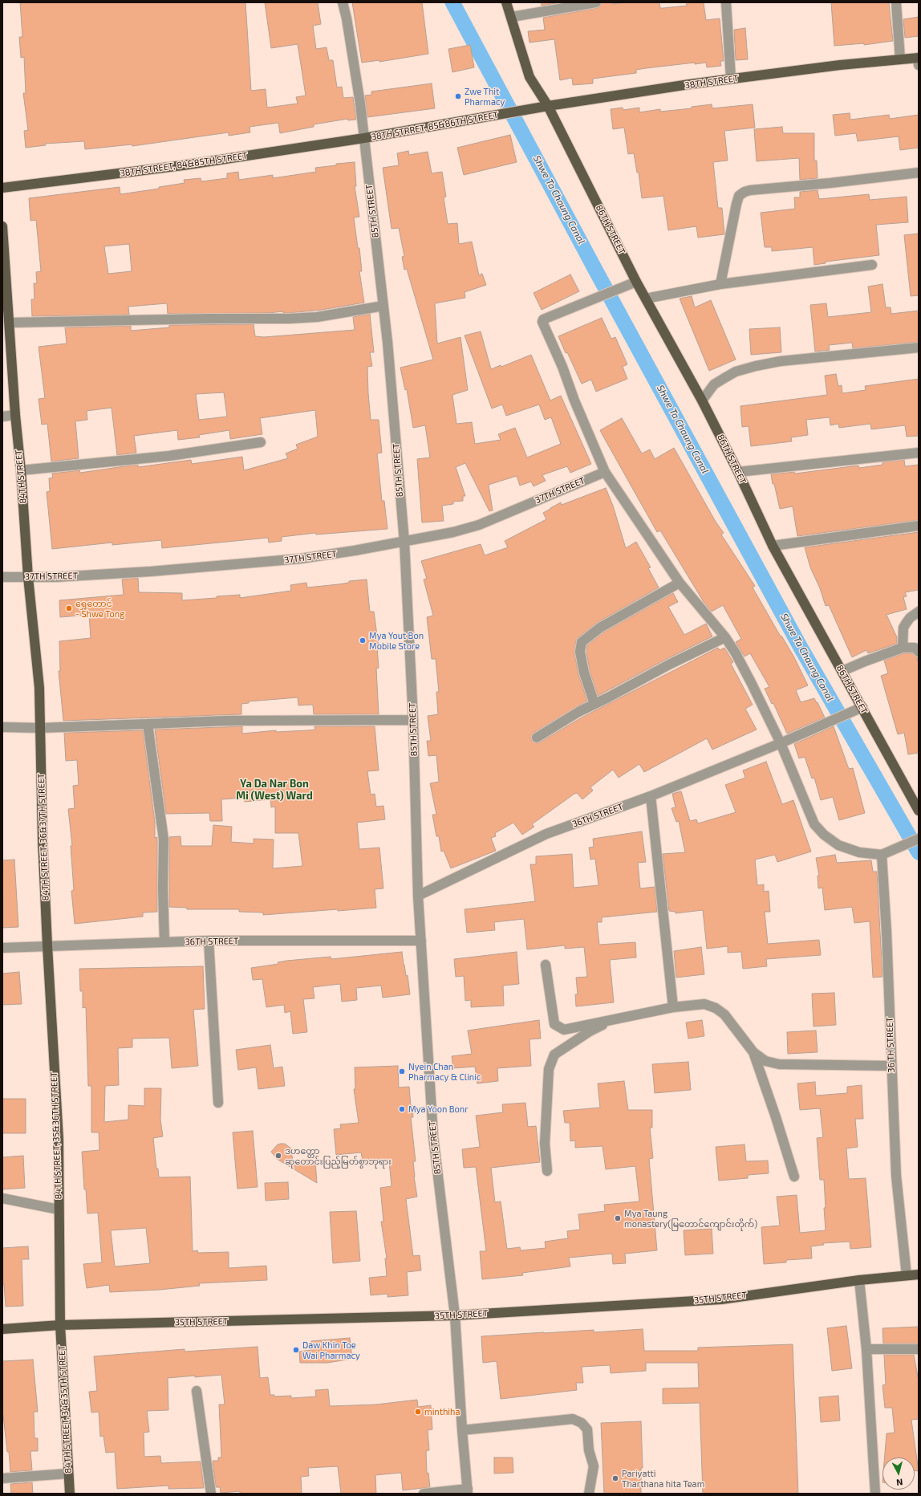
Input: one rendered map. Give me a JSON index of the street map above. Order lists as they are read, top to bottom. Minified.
{"streets":{"main road":["38TH STREET","38TH STRRET, 85&86TH STREET","38TH STREET, 84&85TH STREET","86TH STREET","84TH STREET","84TH STREET, 36&37TH STREET","84TH STREET, 35&36TH STREET","35TH STREET","84TH STREET, 34&35TH STREET"],"street":["85TH STREET","37TH STREET","36TH STREET","36 TH STREET"]},"crossings":[["38TH STREET","38TH STRRET, 85&86TH STREET"],["38TH STREET","86TH STREET"],["38TH STRRET, 85&86TH STREET","38TH STREET, 84&85TH STREET"],["38TH STRRET, 85&86TH STREET","85TH STREET"],["38TH STREET, 84&85TH STREET","85TH STREET"],["85TH STREET","37TH STREET"],["85TH STREET","36TH STREET"],["85TH STREET","35TH STREET"],["86TH STREET","36TH STREET"],["84TH STREET","37TH STREET"],["84TH STREET","84TH STREET, 36&37TH STREET"],["36TH STREET","84TH STREET, 36&37TH STREET"],["36TH STREET","84TH STREET, 35&36TH STREET"],["84TH STREET, 36&37TH STREET","84TH STREET, 35&36TH STREET"],["36 TH STREET","35TH STREET"],["84TH STREET, 35&36TH STREET","35TH STREET"],["84TH STREET, 35&36TH STREET","84TH STREET, 34&35TH STREET"],["35TH STREET","84TH STREET, 34&35TH STREET"]],"districts":["Ya Da Nar Bon Mi (West) Ward"],"water":["Shwe Ta Chaung Canal"],"places":["Zwe Thit Pharmacy","ရွှေတောင် - Shwe Tong","Mya Yout Bon Mobile Store","Nyein Chan Pharmacy & Clinic","Mya Yoon Bonr","ဒဟတ္တော ဆုတောင်းပြည့်မြတ်စွာဘုရား","Mya Taung monastery(မြတောင်ကျောင်းတိုက်)","Daw Khin Toe Wai Pharmacy","minthiha","Pariyatti Tharthana hita Team"],"north":"bottom"}
